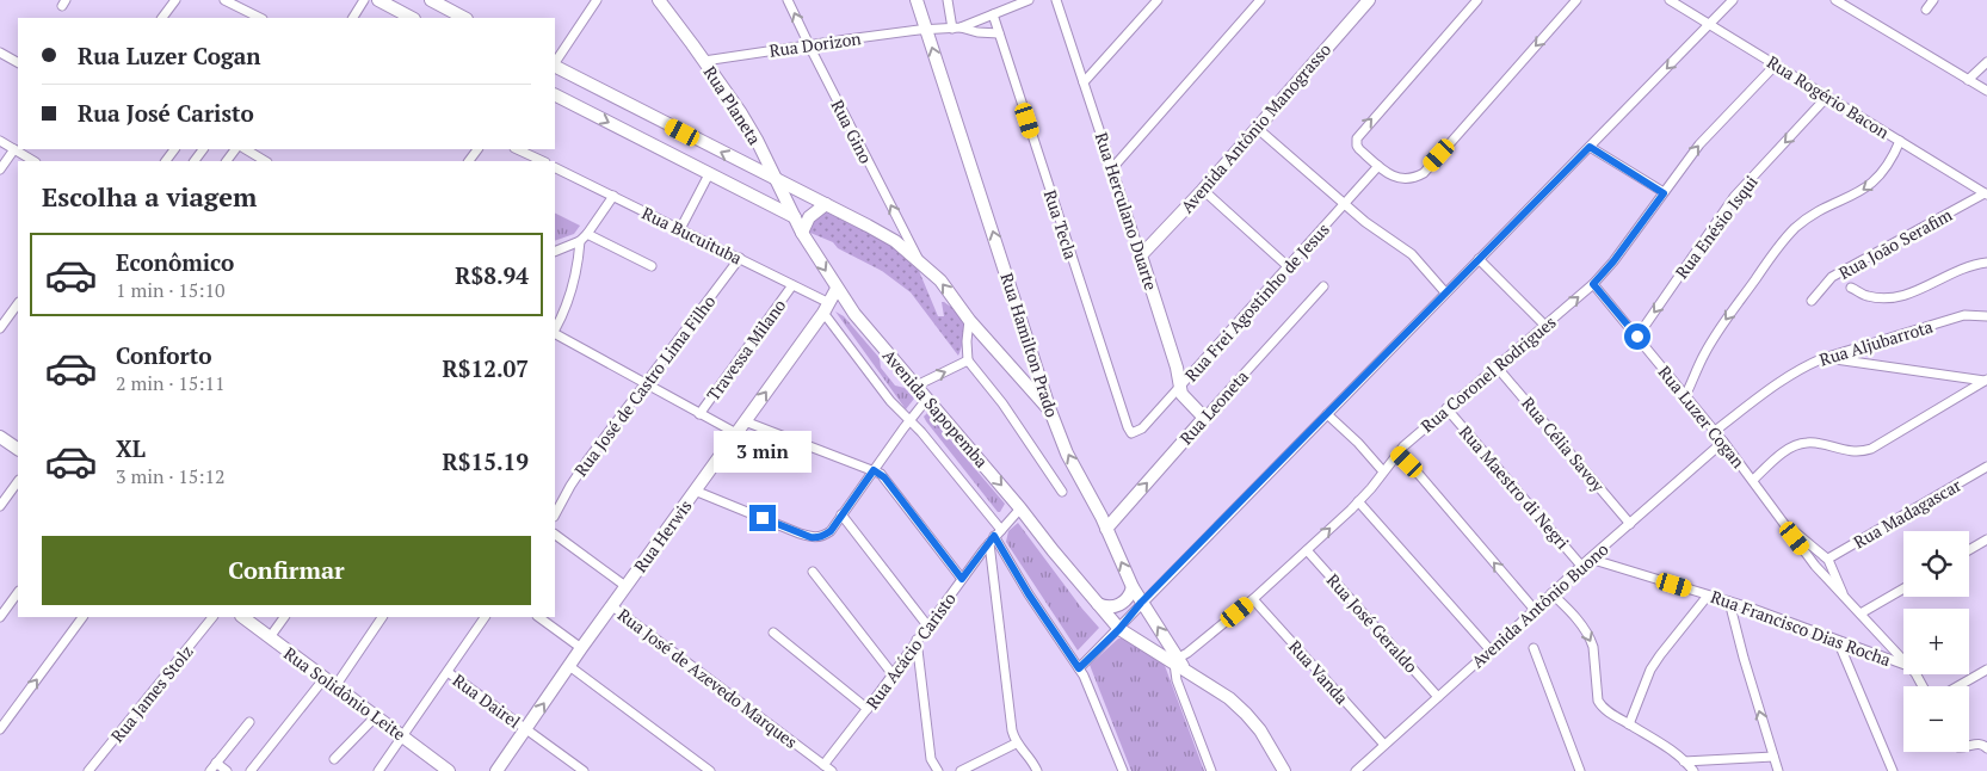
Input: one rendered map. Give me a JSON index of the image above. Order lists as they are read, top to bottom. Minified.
{"streets":{"main road":["Rua Planeta","Avenida Antônio Manograsso","Rua Herculano Duarte","Rua Hamilton Prado","Rua Leoneta","Avenida Sapopemba","Rua Herwis","Rua Solidônio Leite"],"street":["Rua Dorizon","Rua Rogério Bacon","Rua Gino","Rua Tecla","Rua Enésio Isqui","Rua Bucuituba","Rua João Serafim","Rua Frei Agostinho de Jesus","Rua Aljubarrota","Travessa Milano","Rua Coronel Rodrigues","Rua José de Castro Lima Filho","Rua Luzer Cogan","Rua Célia Savoy","Rua Maestro di Negri","Rua Madagascar","Avenida Antônio Buono","Rua José Geraldo","Rua Francisco Dias Rocha","Rua Acácio Caristo","Rua Vanda","Rua José de Azevedo Marques","Rua James Stolz","Rua Dairel"]},"crossings":[["Rua Dorizon","Rua Planeta"],["Rua Dorizon","Rua Gino"],["Rua Dorizon","Rua Hamilton Prado"],["Rua Rogério Bacon","Rua Enésio Isqui"],["Rua Rogério Bacon","Rua João Serafim"],["Rua Rogério Bacon","Rua Coronel Rodrigues"],["Avenida Antônio Manograsso","Rua Herculano Duarte"],["Rua Herculano Duarte","Rua Frei Agostinho de Jesus"],["Rua Herculano Duarte","Rua Leoneta"],["Rua Tecla","Rua Frei Agostinho de Jesus"],["Rua Enésio Isqui","Rua Luzer Cogan"],["Rua Bucuituba","Travessa Milano"],["Rua Bucuituba","Rua José de Castro Lima Filho"],["Rua Bucuituba","Avenida Sapopemba"],["Rua Bucuituba","Rua Herwis"],["Rua Aljubarrota","Rua Luzer Cogan"],["Rua Hamilton Prado","Rua Coronel Rodrigues"],["Rua Hamilton Prado","Rua Leoneta"],["Rua Hamilton Prado","Avenida Sapopemba"],["Rua Coronel Rodrigues","Avenida Sapopemba"],["Rua Coronel Rodrigues","Rua Luzer Cogan"],["Rua Coronel Rodrigues","Rua Célia Savoy"],["Rua Coronel Rodrigues","Rua Maestro di Negri"],["Rua Coronel Rodrigues","Rua José Geraldo"],["Rua Coronel Rodrigues","Rua Vanda"],["Avenida Sapopemba","Rua Herwis"],["Avenida Sapopemba","Rua Acácio Caristo"],["Rua Luzer Cogan","Rua Madagascar"],["Rua Luzer Cogan","Avenida Antônio Buono"],["Rua Célia Savoy","Avenida Antônio Buono"],["Rua Maestro di Negri","Avenida Antônio Buono"],["Rua Herwis","Rua José de Azevedo Marques"],["Rua Herwis","Rua Dairel"],["Avenida Antônio Buono","Rua José Geraldo"],["Avenida Antônio Buono","Rua Francisco Dias Rocha"],["Avenida Antônio Buono","Rua Vanda"],["Rua Acácio Caristo","Rua José de Azevedo Marques"]],"one_way":["Rua Gino","Rua Coronel Rodrigues","Rua Herwis"],"page":{"banner":["Rua Luzer Cogan","Rua José Caristo"],"heading":"Escolha a viagem","list":[{"name":"Econômico","note":"1 min · 15:10","value":"R$8.94"},{"name":"Conforto","note":"2 min · 15:11","value":"R$12.07"},{"name":"XL","note":"3 min · 15:12","value":"R$15.19"}],"bubble":"3 min","buttons":"Confirmar","map_buttons":["+","−"]}}
